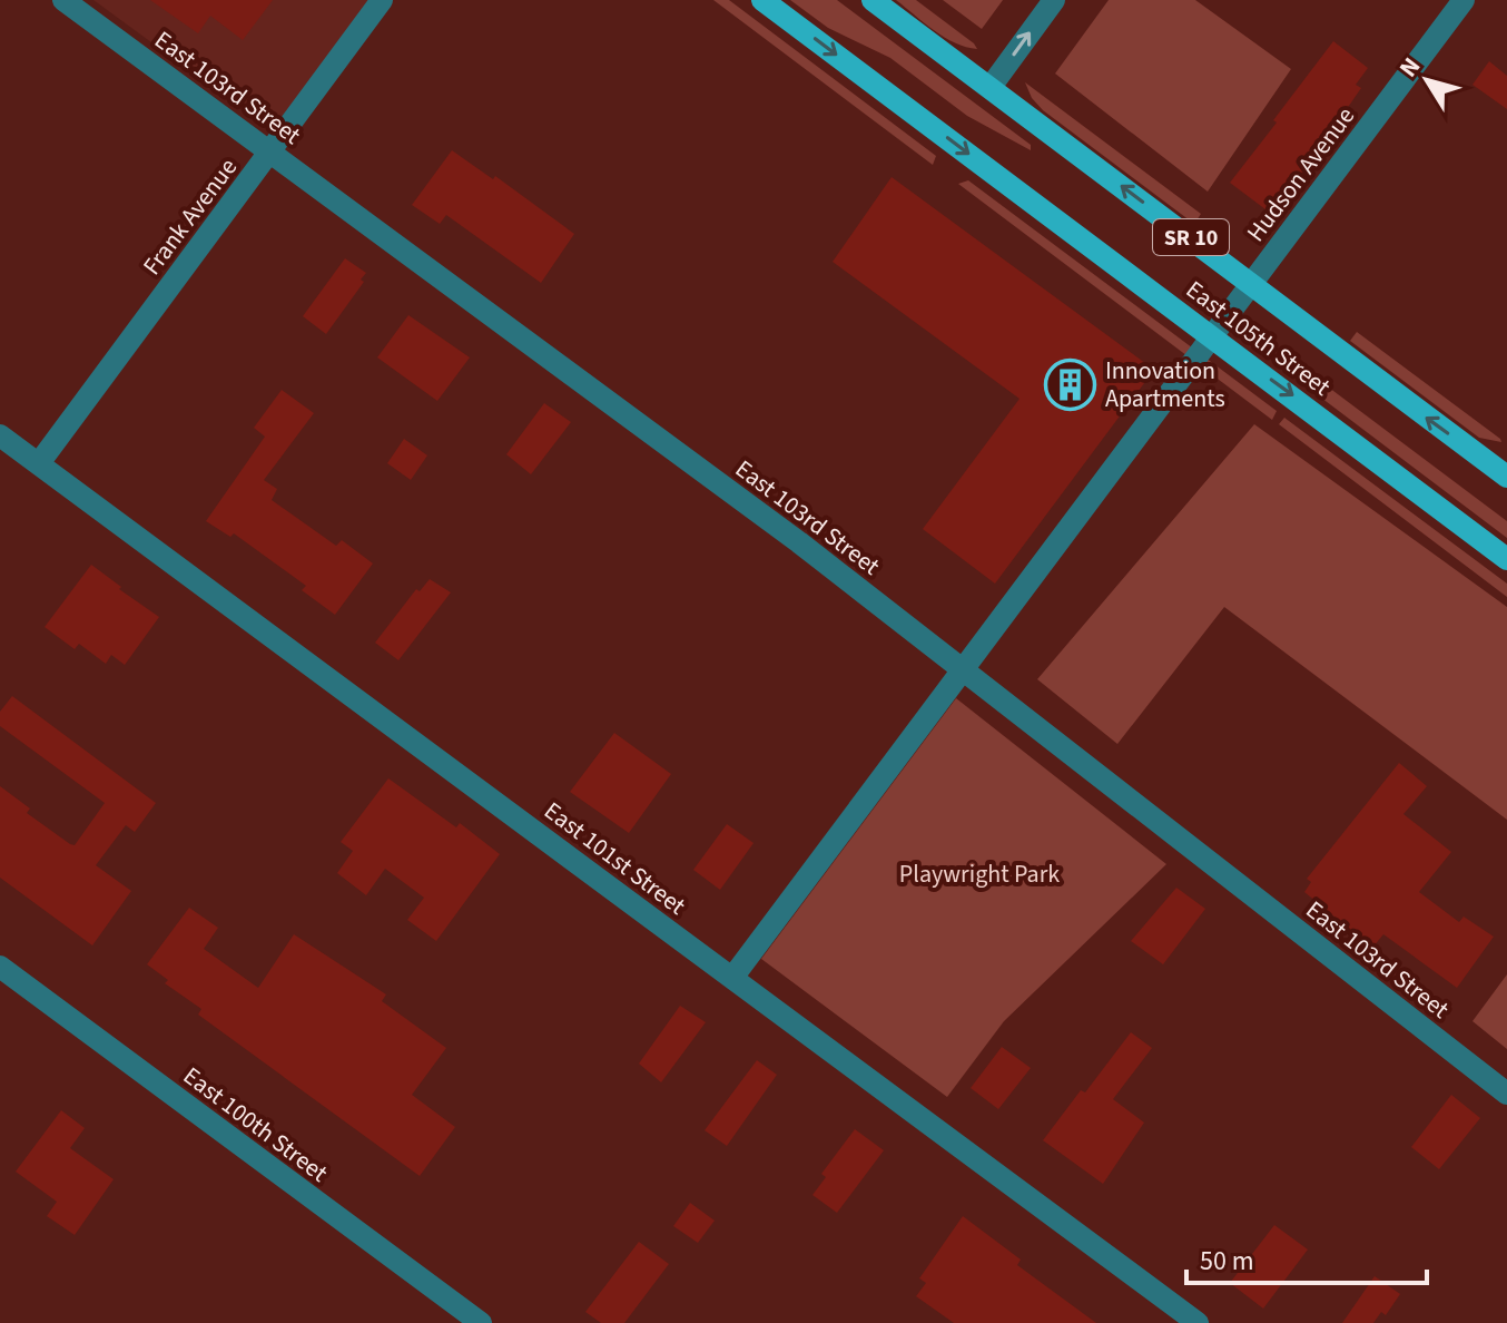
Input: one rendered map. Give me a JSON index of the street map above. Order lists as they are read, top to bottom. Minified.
{"streets":{"main road":["SR 10","East 105th Street"],"street":["East 103rd Street","Hudson Avenue","Frank Avenue","East 101st Street","East 100th Street"]},"crossings":[["East 103rd Street","Hudson Avenue"],["East 103rd Street","Frank Avenue"],["Hudson Avenue","East 105th Street"],["Hudson Avenue","East 101st Street"],["Frank Avenue","East 101st Street"]],"parks":["Playwright Park"],"places":{"building":["Innovation Apartments"]},"scale_bar":"50 m","north":"top left"}
